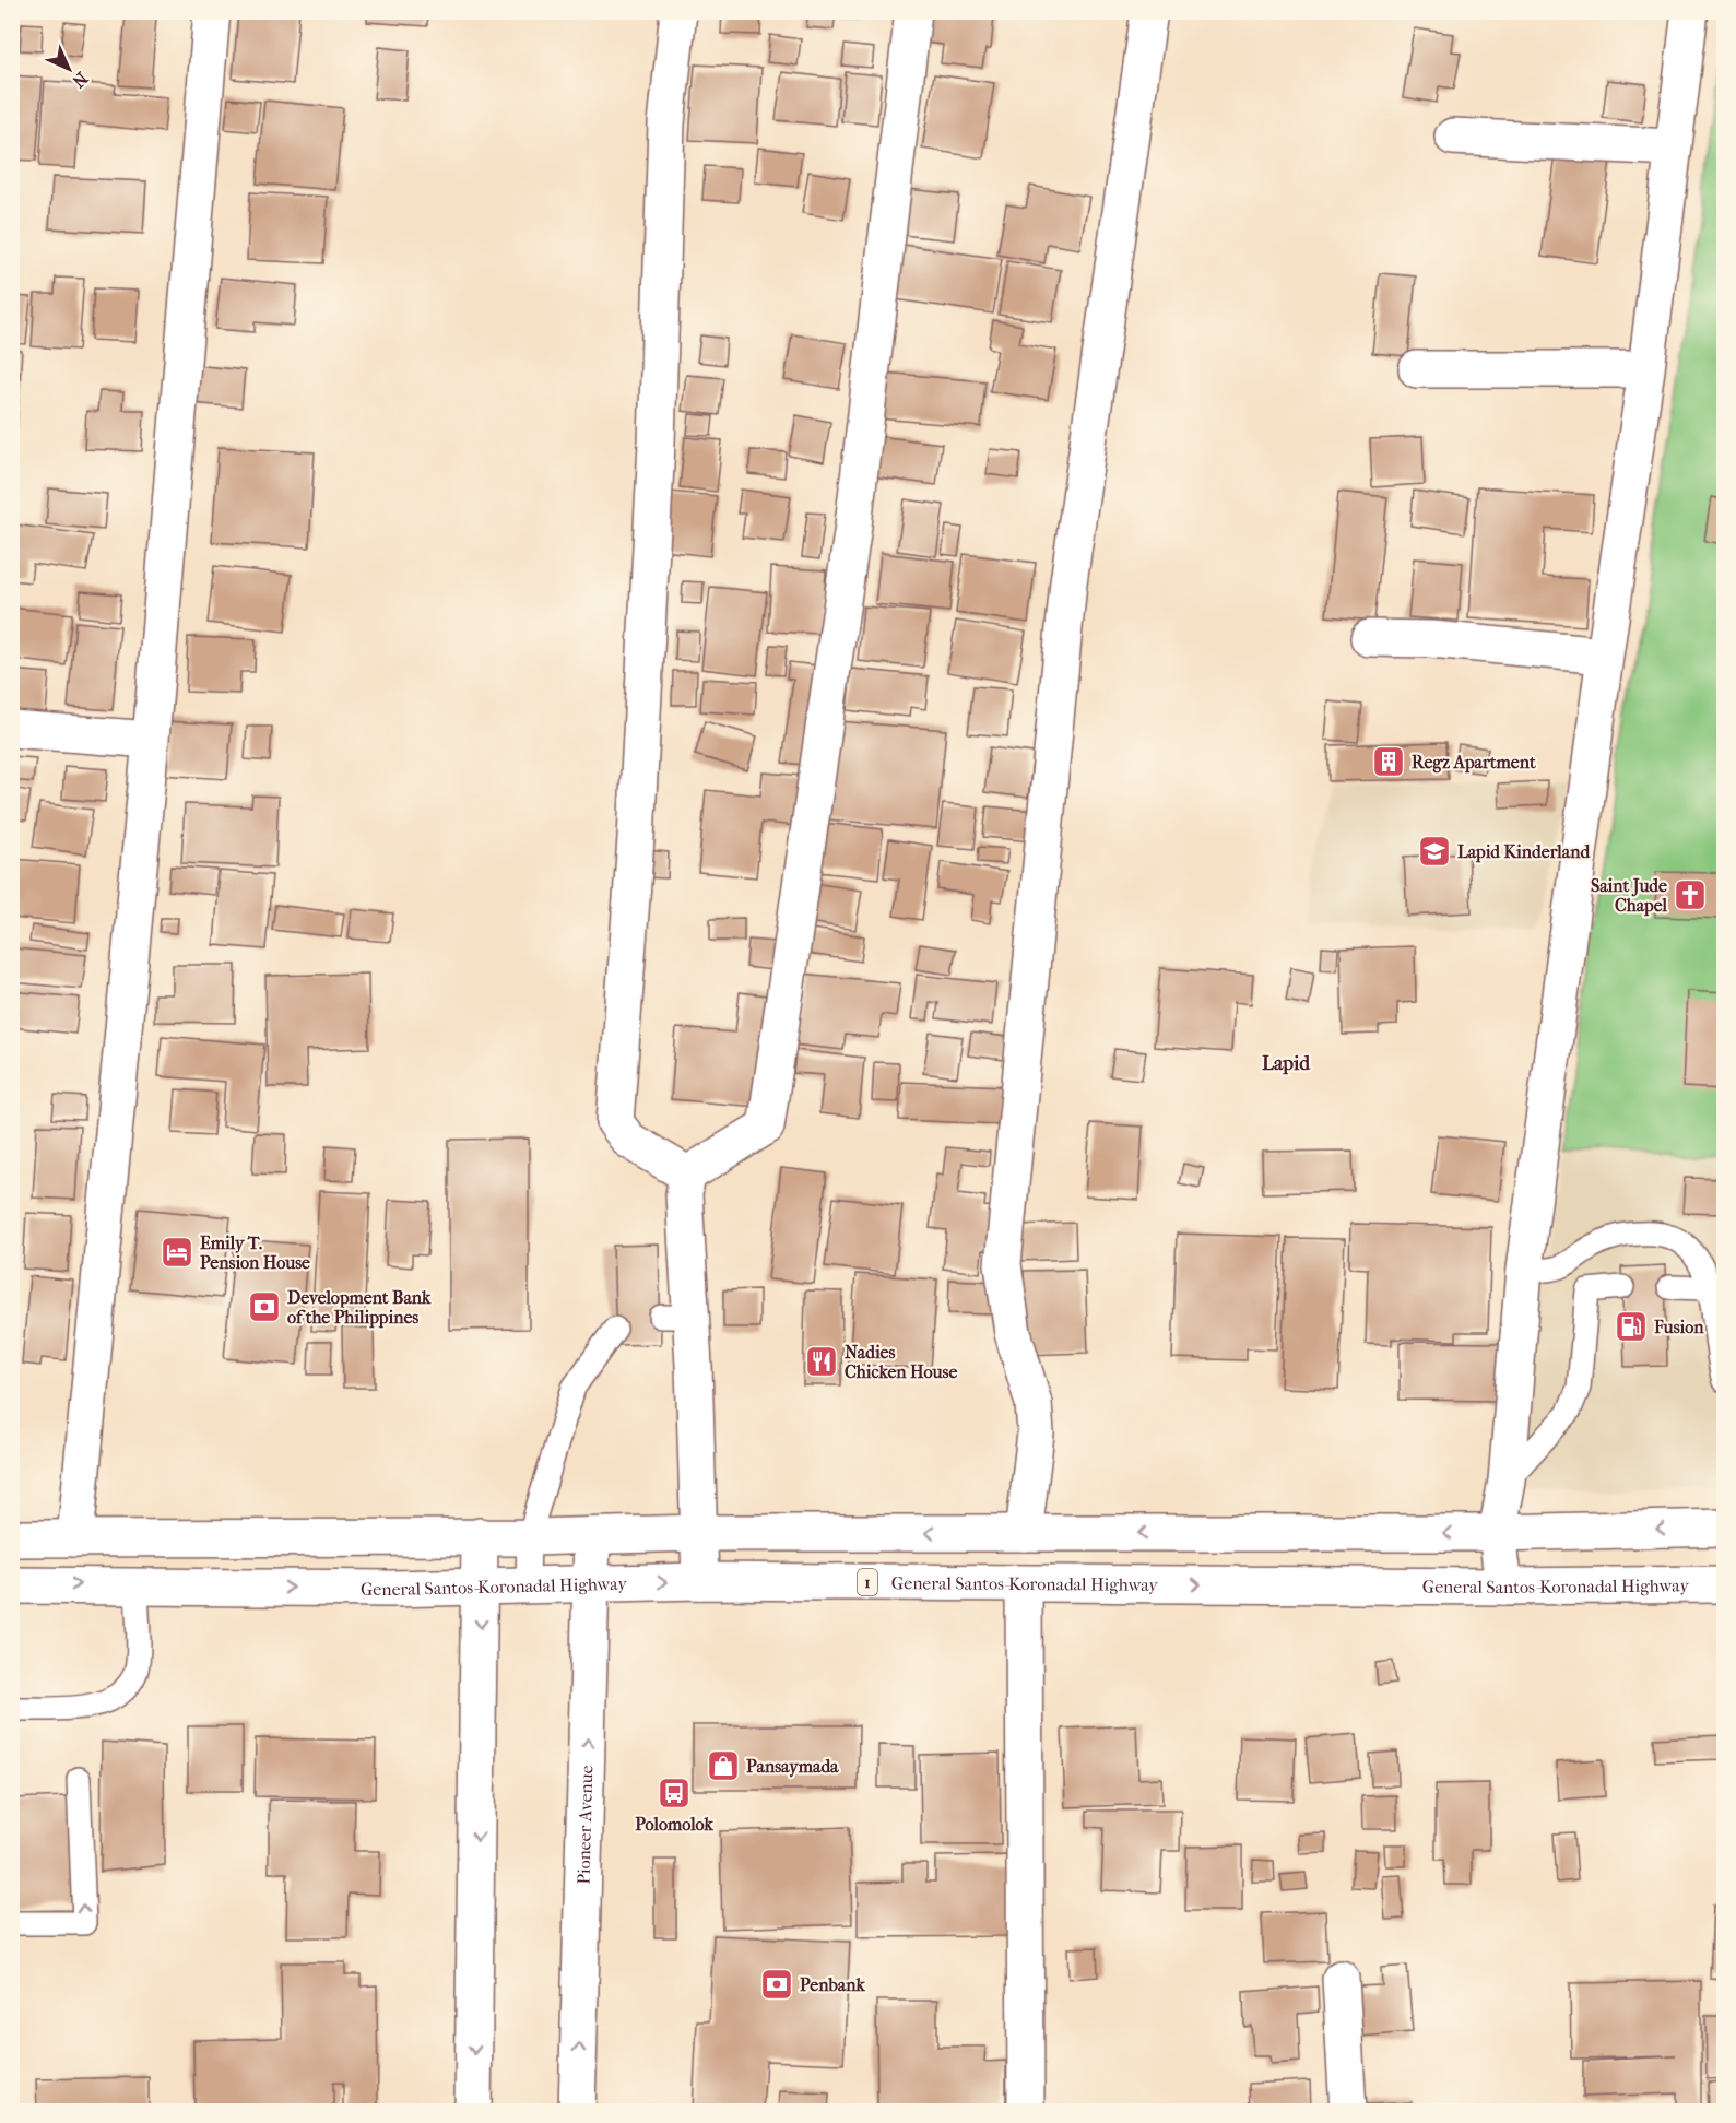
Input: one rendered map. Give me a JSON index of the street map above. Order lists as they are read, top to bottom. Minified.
{"streets":{"main road":["1","General Santos-Koronadal Highway","Pioneer Avenue"]},"crossings":[["General Santos-Koronadal Highway","Pioneer Avenue"]],"districts":["Lapid"],"places":{"building":["Regz Apartment"],"school or university":["Lapid Kinderland"],"church":["Saint Jude Chapel"],"hotel":["Emily T. Pension House"],"bank":["Development Bank of the Philippines","Penbank"],"fuel station":["Fusion"],"restaurant":["Nadies Chicken House"],"shop":["Pansaymada"],"bus stop":["Polomolok"]},"north":"bottom right"}
